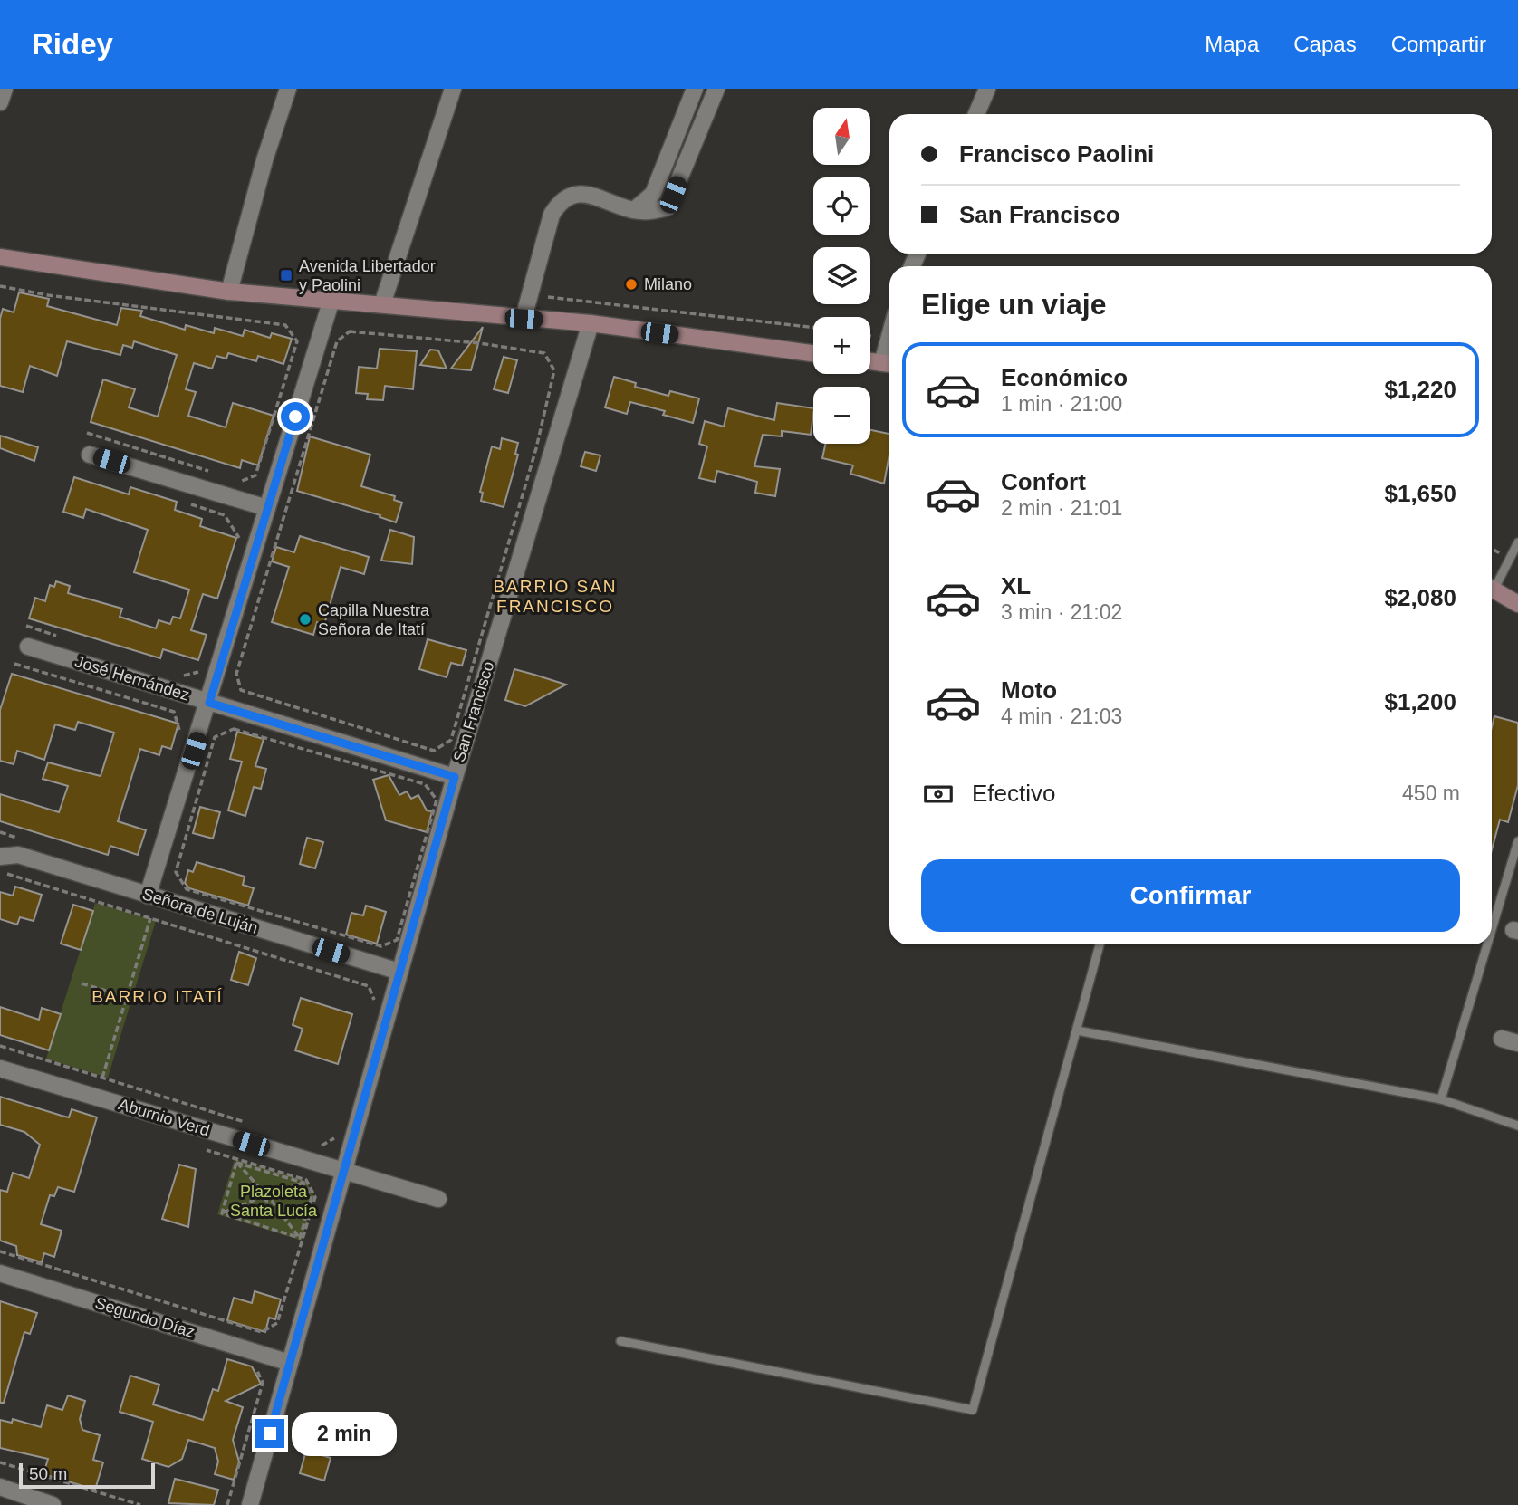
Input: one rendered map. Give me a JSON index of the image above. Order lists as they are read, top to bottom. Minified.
{"streets":{"street":["José Hernández","San Francisco","Señora de Luján","Aburnio Verd","Segundo Díaz"]},"crossings":[["José Hernández","San Francisco"],["San Francisco","Señora de Luján"],["San Francisco","Aburnio Verd"],["San Francisco","Segundo Díaz"]],"districts":["BARRIO SAN FRANCISCO","BARRIO ITATÍ"],"parks":["Plazoleta Santa Lucía"],"places":{"transit":["Avenida Libertador y Paolini"],"other":["Milano","Capilla Nuestra Señora de Itatí"]},"scale_bar":"50 m","north":"top","page":{"header":"Ridey","nav":["Mapa","Capas","Compartir"],"map_buttons":["+","−"],"banner":["Francisco Paolini","San Francisco"],"heading":"Elige un viaje","list":[{"name":"Económico","note":"1 min · 21:00","value":"$1,220"},{"name":"Confort","note":"2 min · 21:01","value":"$1,650"},{"name":"XL","note":"3 min · 21:02","value":"$2,080"},{"name":"Moto","note":"4 min · 21:03","value":"$1,200"}],"pay":["Efectivo","450 m"],"buttons":"Confirmar","bubble":"2 min","scale":"50 m"}}
